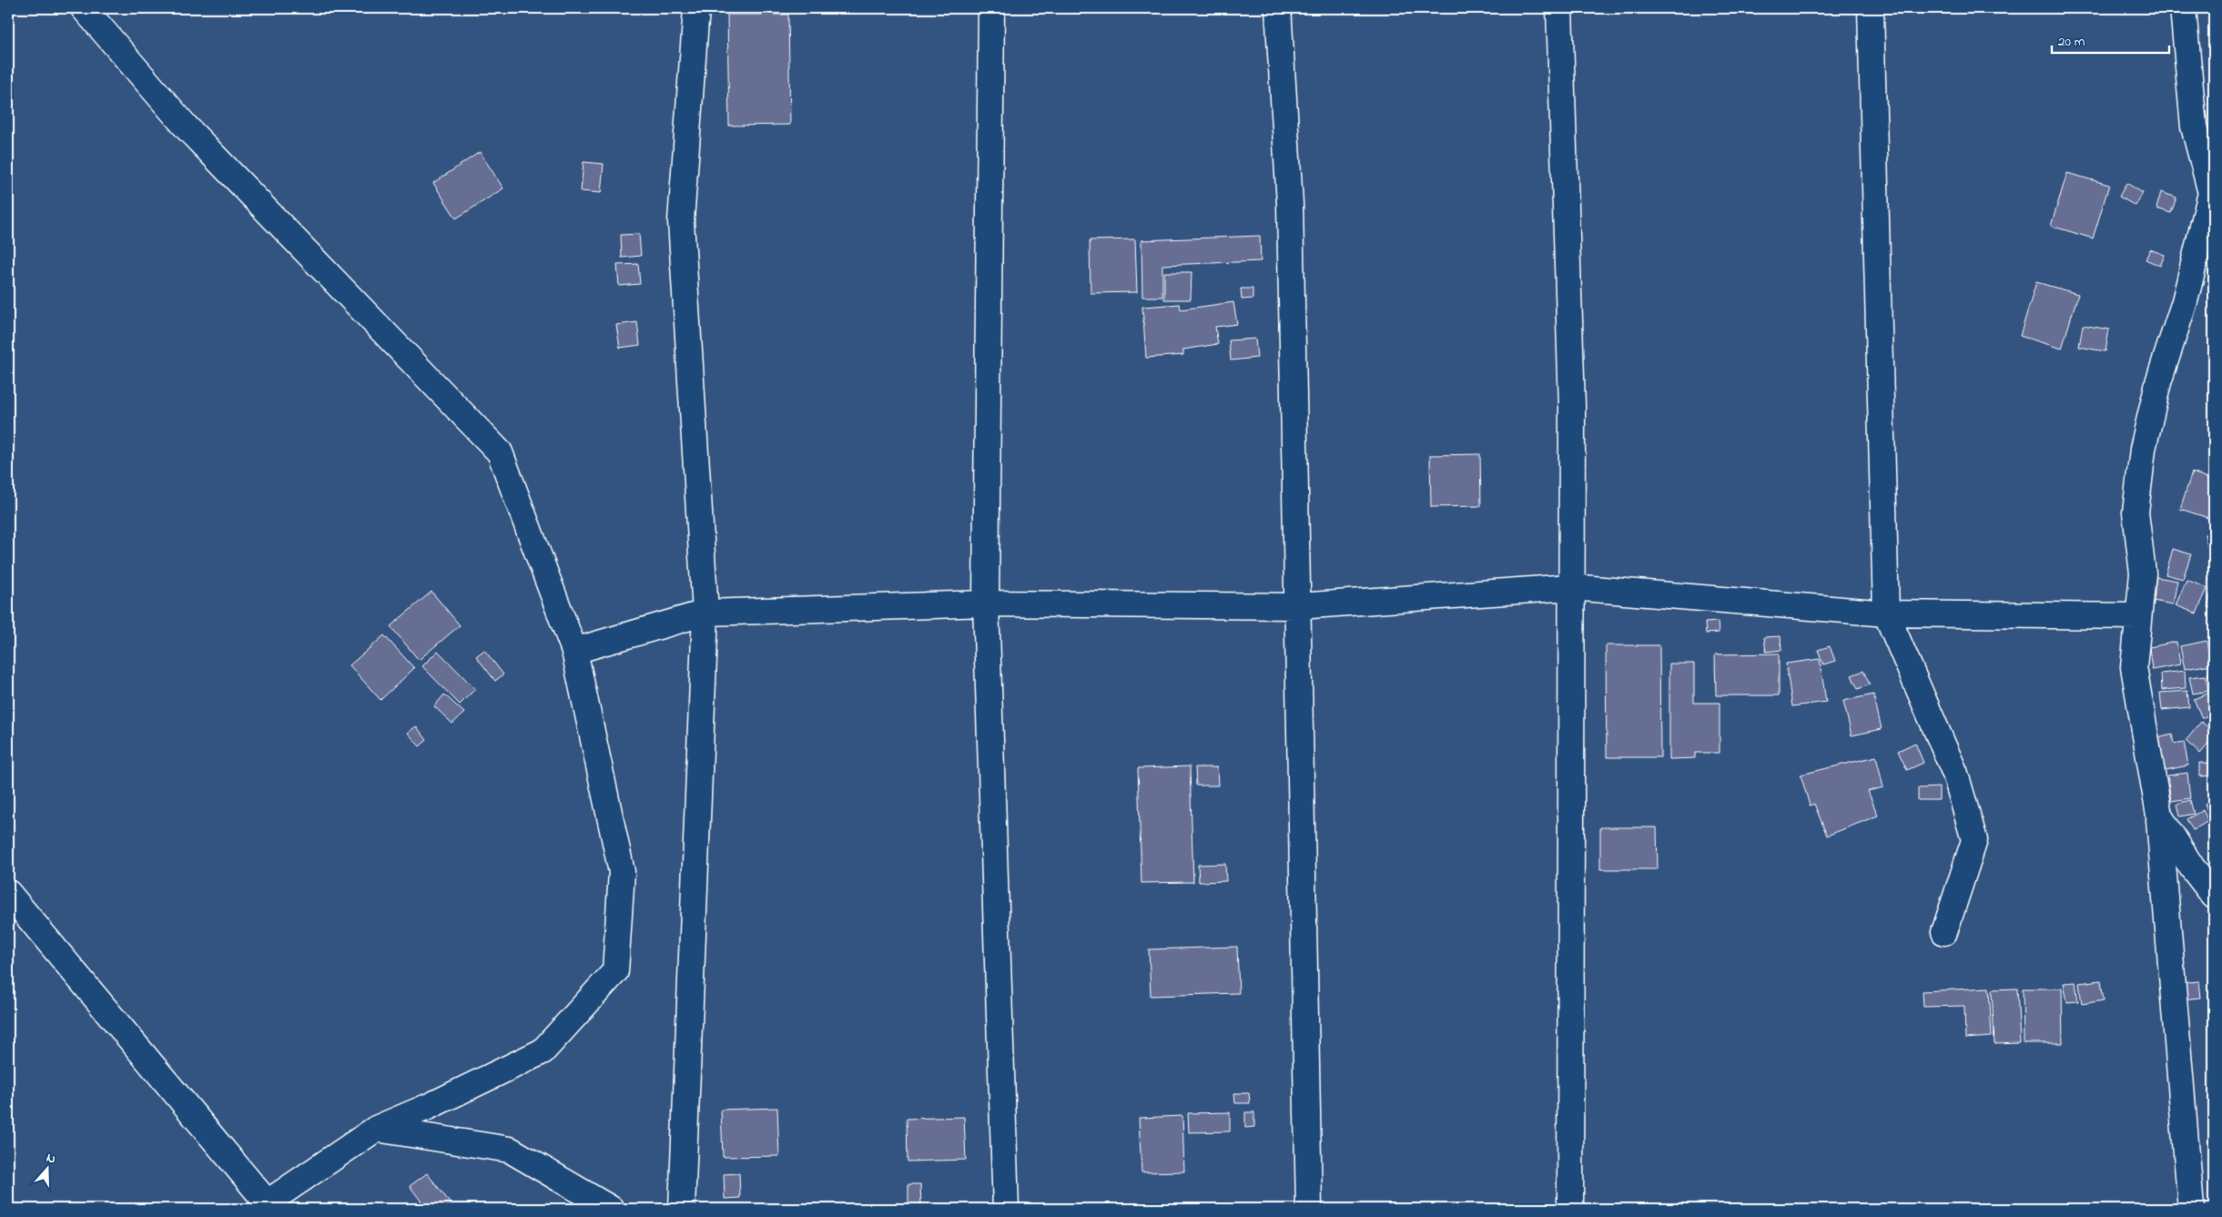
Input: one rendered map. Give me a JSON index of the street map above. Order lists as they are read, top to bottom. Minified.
{"scale_bar":"20 m","north":"top"}
